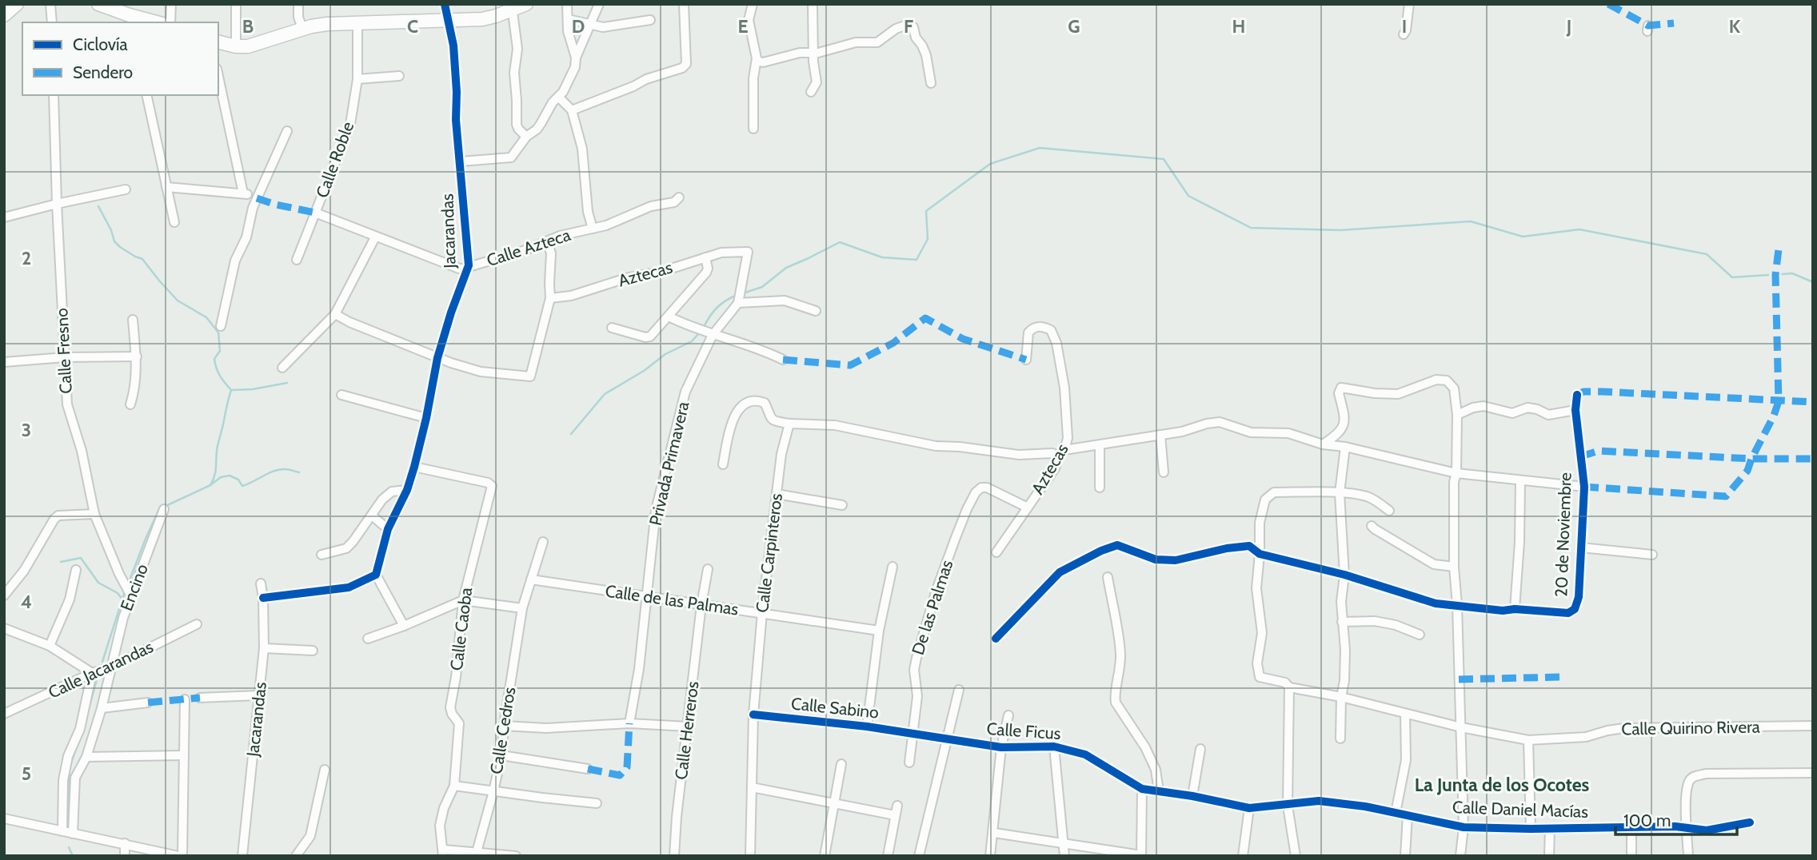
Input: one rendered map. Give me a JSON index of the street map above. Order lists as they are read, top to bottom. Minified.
{"streets":{"street":["Calle Roble","Jacarandas","Calle Azteca","Aztecas","Calle Fresno","Privada Primavera","20 de Noviembre","Calle Carpinteros","Encino","Calle de las Palmas","De las Palmas","Calle Caoba","Calle Jacarandas","Calle Sabino","Calle Quirino Rivera","Calle Cedros","Calle Herreros","Calle Ficus","Calle Daniel Macías"]},"crossings":[["Calle Roble","Calle Azteca"],["Jacarandas","Calle Azteca"],["Jacarandas","Calle Caoba"],["Aztecas","Privada Primavera"],["Aztecas","20 de Noviembre"],["Aztecas","De las Palmas"],["Calle Fresno","Encino"],["Privada Primavera","Calle de las Palmas"],["20 de Noviembre","Calle Carpinteros"],["Calle Carpinteros","Calle de las Palmas"],["Calle Carpinteros","Calle Sabino"],["Encino","Calle Jacarandas"],["Calle de las Palmas","Calle Cedros"],["Calle de las Palmas","Calle Herreros"],["De las Palmas","Calle Sabino"],["De las Palmas","Calle Ficus"],["Calle Sabino","Calle Ficus"],["Calle Ficus","Calle Daniel Macías"]],"districts":["La Junta de los Ocotes"],"legend":["Ciclovía","Sendero"],"scale_bar":"100 m","grid":{"columns":["B","C","D","E","F","G","H","I","J","K"],"rows":["2","3","4","5"]}}
